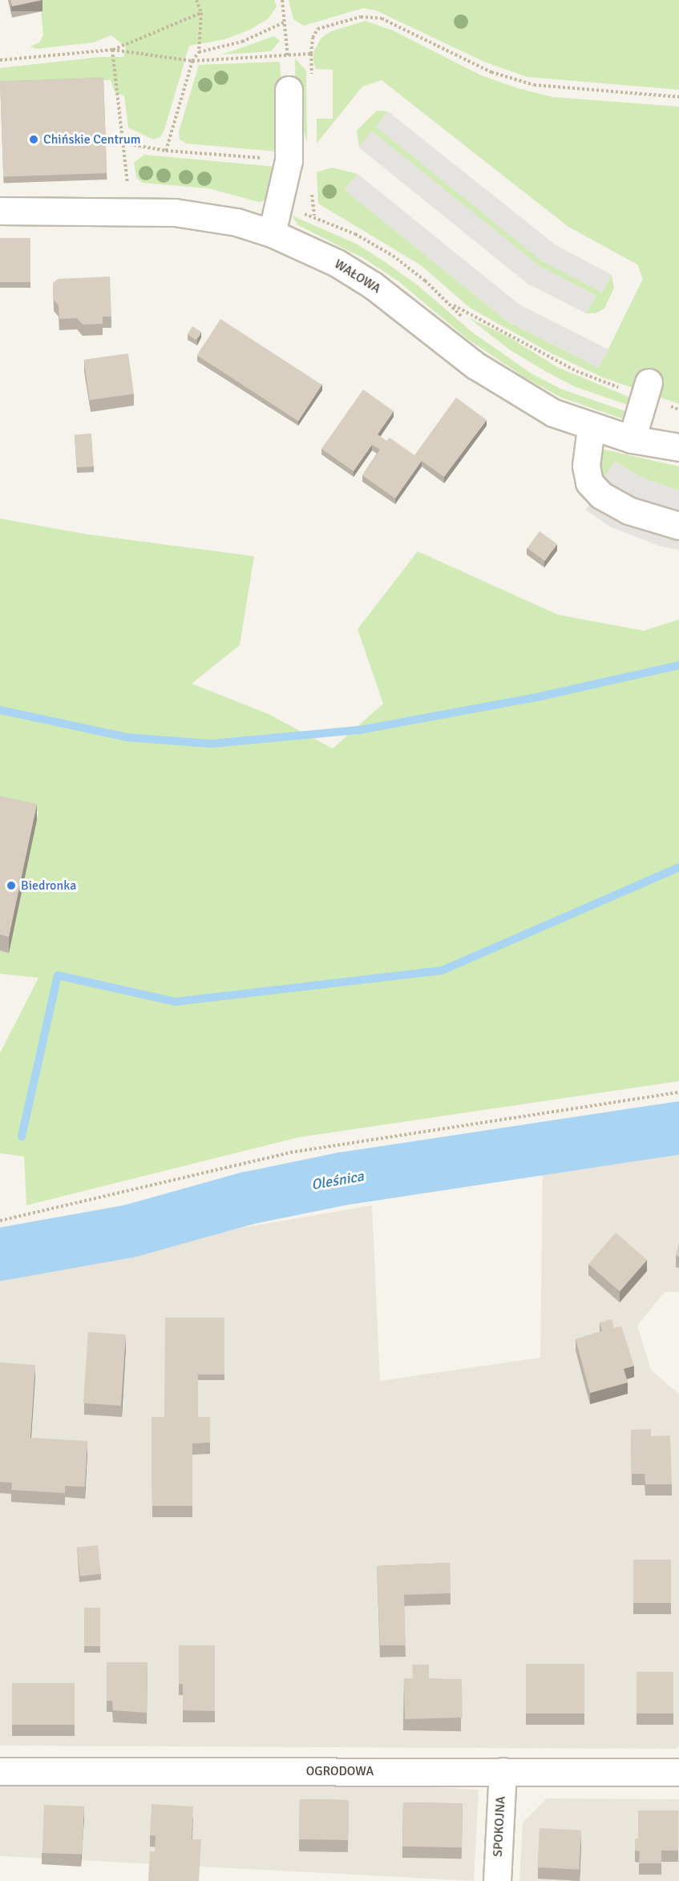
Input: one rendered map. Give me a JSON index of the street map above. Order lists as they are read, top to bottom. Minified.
{"streets":{"street":["WAŁOWA","OGRODOWA","SPOKOJNA"]},"crossings":[["OGRODOWA","SPOKOJNA"]],"water":["Oleśnica"],"places":["Chińskie Centrum","Biedronka"]}
